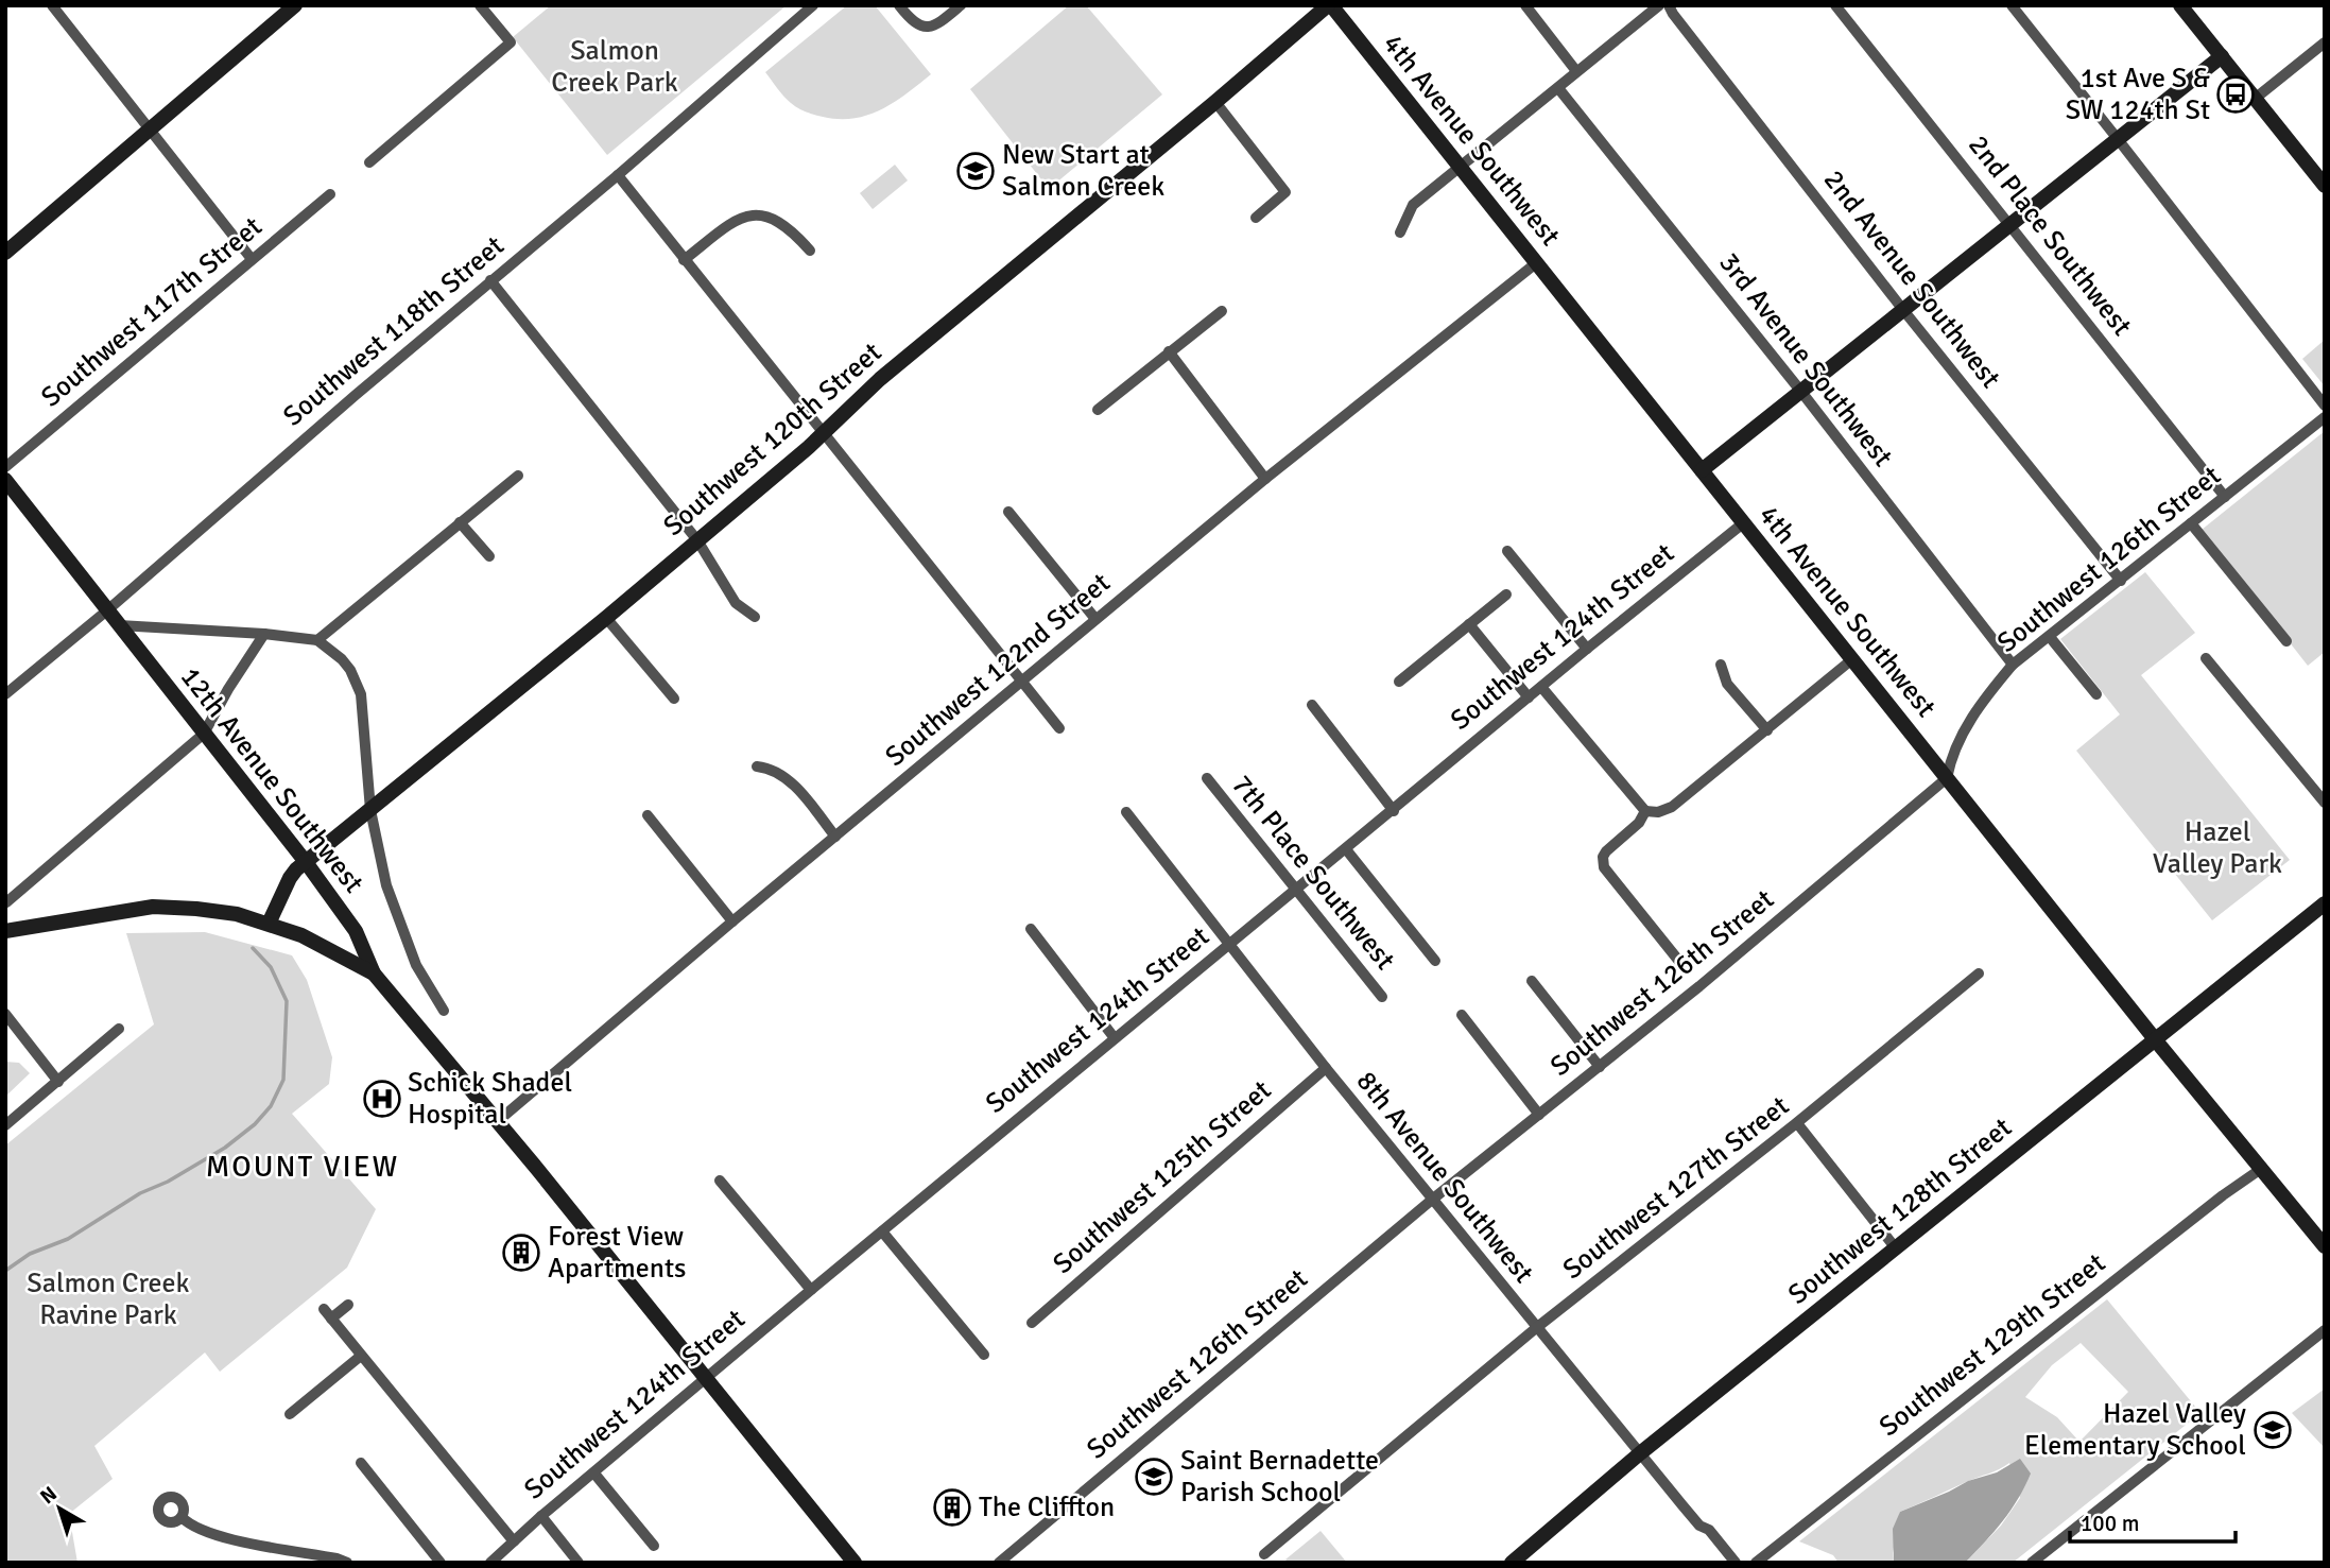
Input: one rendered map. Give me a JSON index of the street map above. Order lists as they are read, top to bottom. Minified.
{"streets":{"street":["4th Avenue Southwest","2nd Place Southwest","2nd Avenue Southwest","Southwest 117th Street","Southwest 118th Street","3rd Avenue Southwest","Southwest 120th Street","Southwest 126th Street","Southwest 124th Street","Southwest 122nd Street","12th Avenue Southwest","7th Place Southwest","Southwest 125th Street","8th Avenue Southwest","Southwest 127th Street","Southwest 128th Street","Southwest 129th Street"]},"crossings":[["4th Avenue Southwest","Southwest 120th Street"],["4th Avenue Southwest","Southwest 126th Street"],["4th Avenue Southwest","Southwest 124th Street"],["4th Avenue Southwest","Southwest 122nd Street"],["4th Avenue Southwest","Southwest 128th Street"],["4th Avenue Southwest","Southwest 129th Street"],["2nd Place Southwest","Southwest 126th Street"],["2nd Avenue Southwest","Southwest 126th Street"],["Southwest 118th Street","12th Avenue Southwest"],["3rd Avenue Southwest","Southwest 126th Street"],["Southwest 120th Street","12th Avenue Southwest"],["Southwest 126th Street","8th Avenue Southwest"],["Southwest 124th Street","7th Place Southwest"],["Southwest 124th Street","8th Avenue Southwest"],["Southwest 125th Street","8th Avenue Southwest"],["8th Avenue Southwest","Southwest 127th Street"],["8th Avenue Southwest","Southwest 128th Street"]],"districts":["MOUNT VIEW"],"parks":["Salmon Creek Park","Hazel Valley Park","Salmon Creek Ravine Park"],"places":{"bus stop":["1st Ave S & SW 124th St"],"school or university":["New Start at Salmon Creek","Hazel Valley Elementary School","Saint Bernadette Parish School"],"hospital":["Schick Shadel Hospital"],"building":["Forest View Apartments","The Cliffton"]},"scale_bar":"100 m","north":"top left"}
